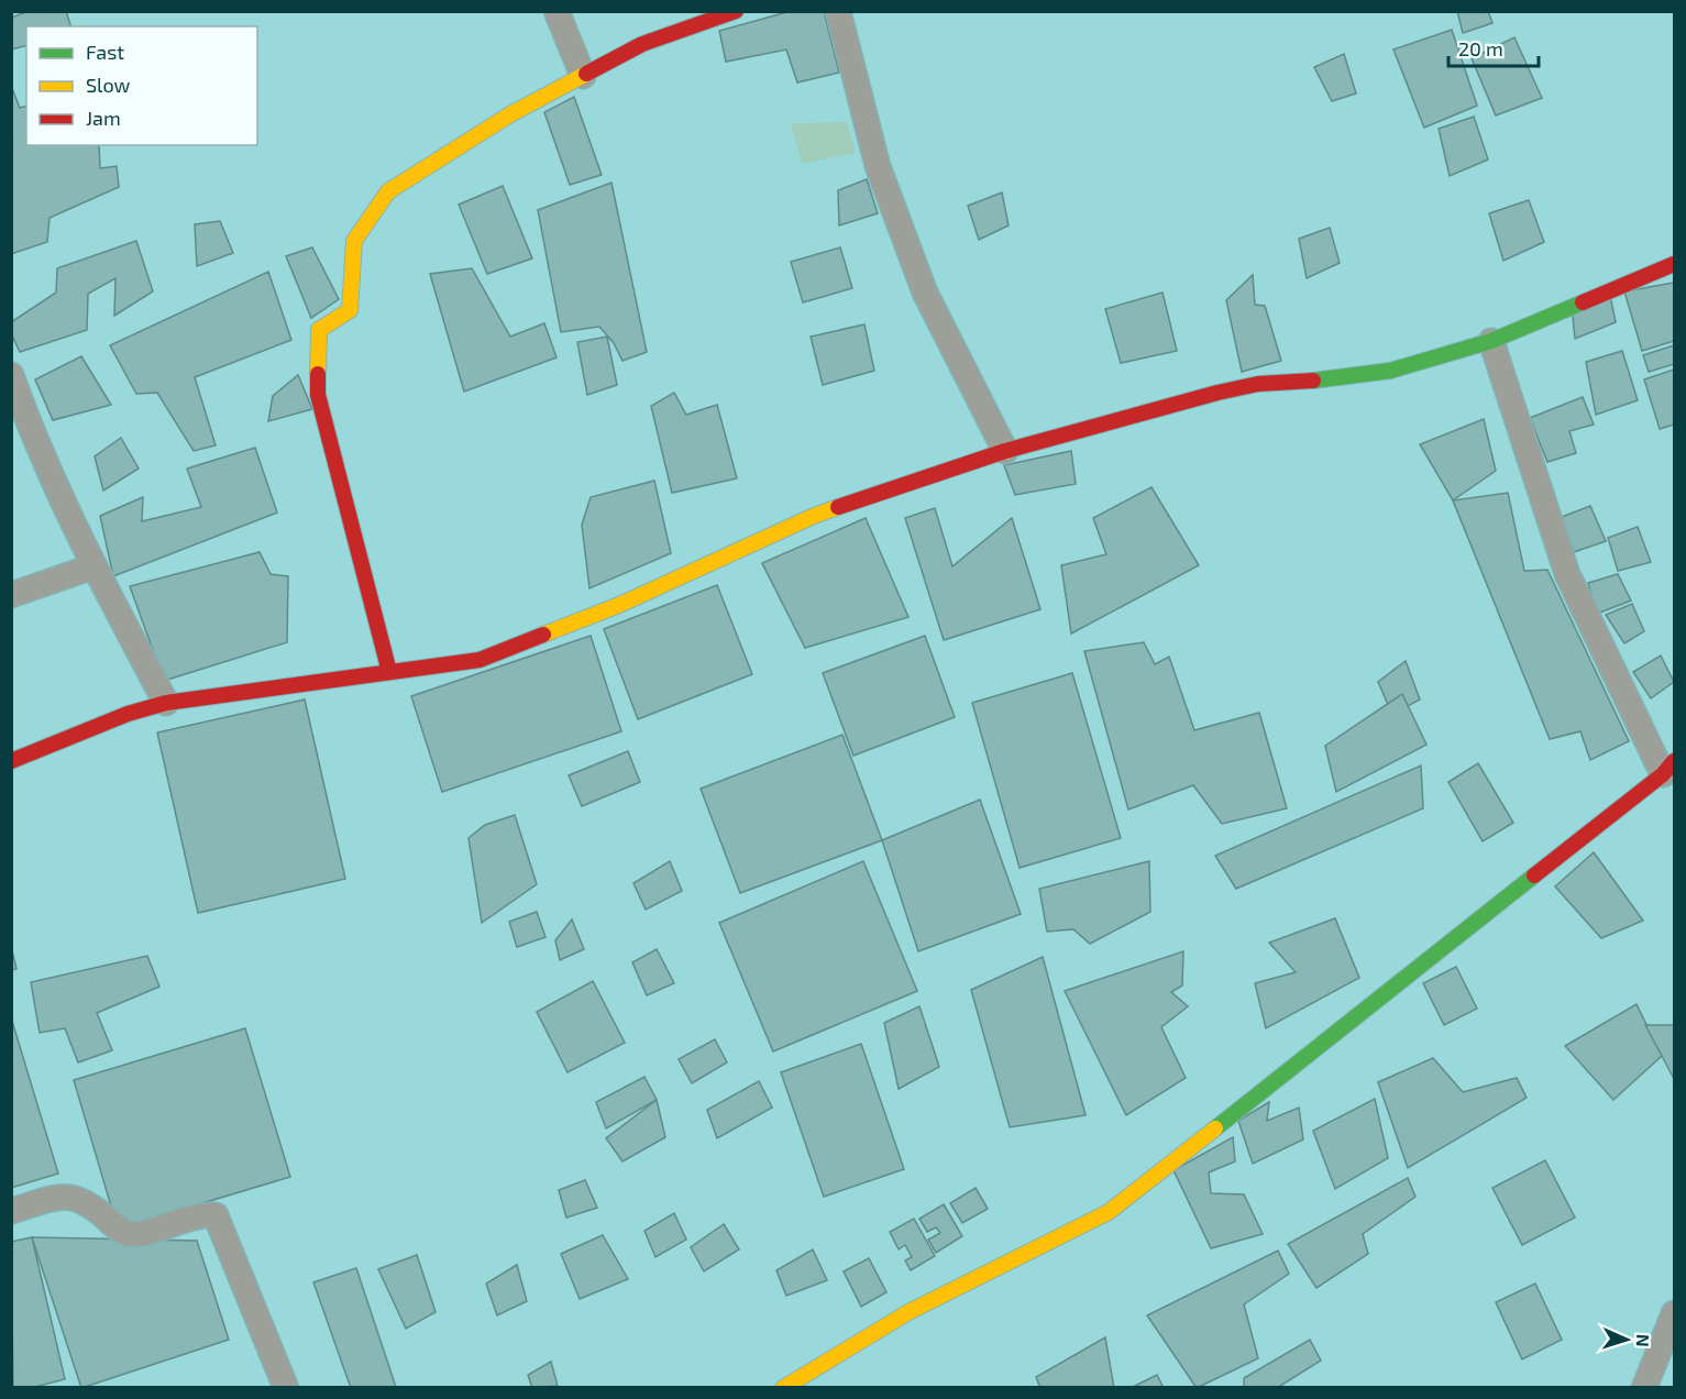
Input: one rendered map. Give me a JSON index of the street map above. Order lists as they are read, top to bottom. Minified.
{"legend":["Fast","Slow","Jam"],"scale_bar":"20 m","north":"right"}
